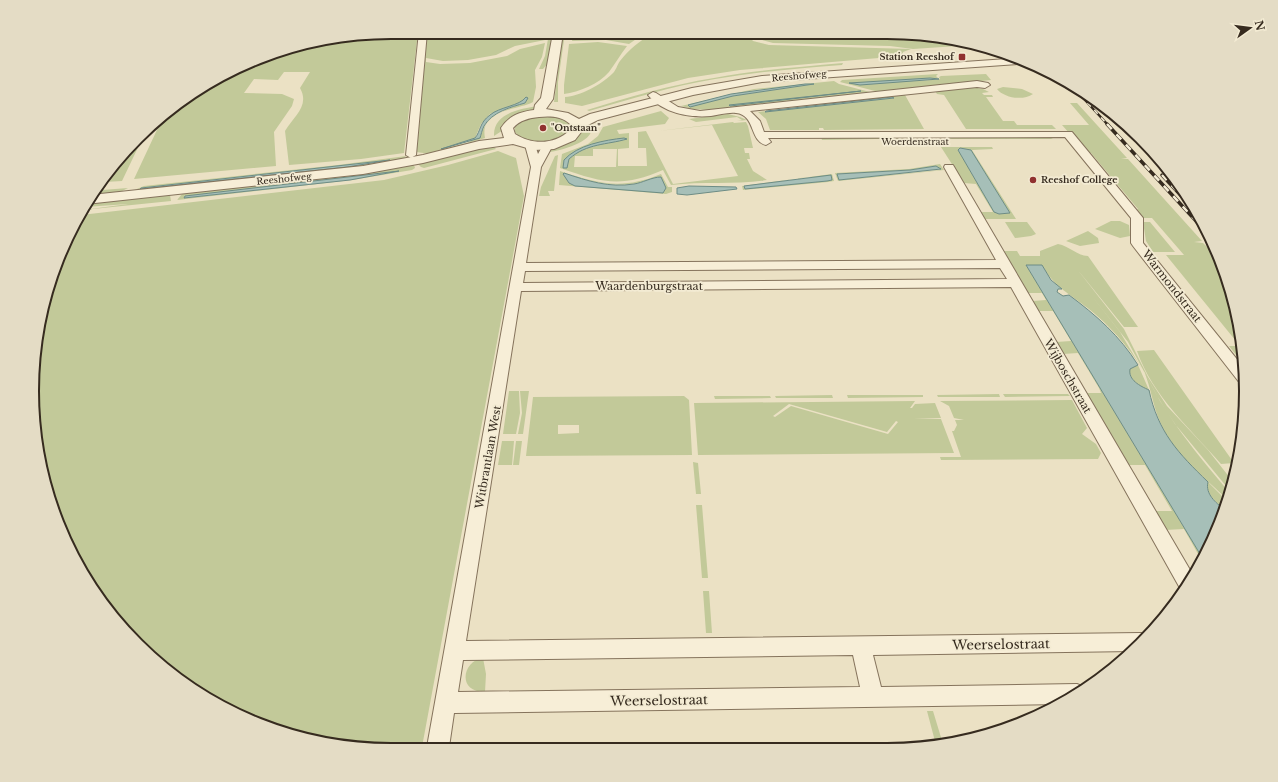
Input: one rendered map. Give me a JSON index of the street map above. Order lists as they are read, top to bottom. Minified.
{"streets":{"street":["Reeshofweg","Woerdenstraat","Waardenburgstraat","Warmondstraat","Wijboschstraat","Witbrantlaan West","Weerselostraat"]},"crossings":[["Woerdenstraat","Warmondstraat"],["Waardenburgstraat","Wijboschstraat"],["Waardenburgstraat","Witbrantlaan West"],["Witbrantlaan West","Weerselostraat"]],"places":{"transit":["Station Reeshof"],"other":["\"Ontstaan\"","Reeshof College"]},"north":"right"}
